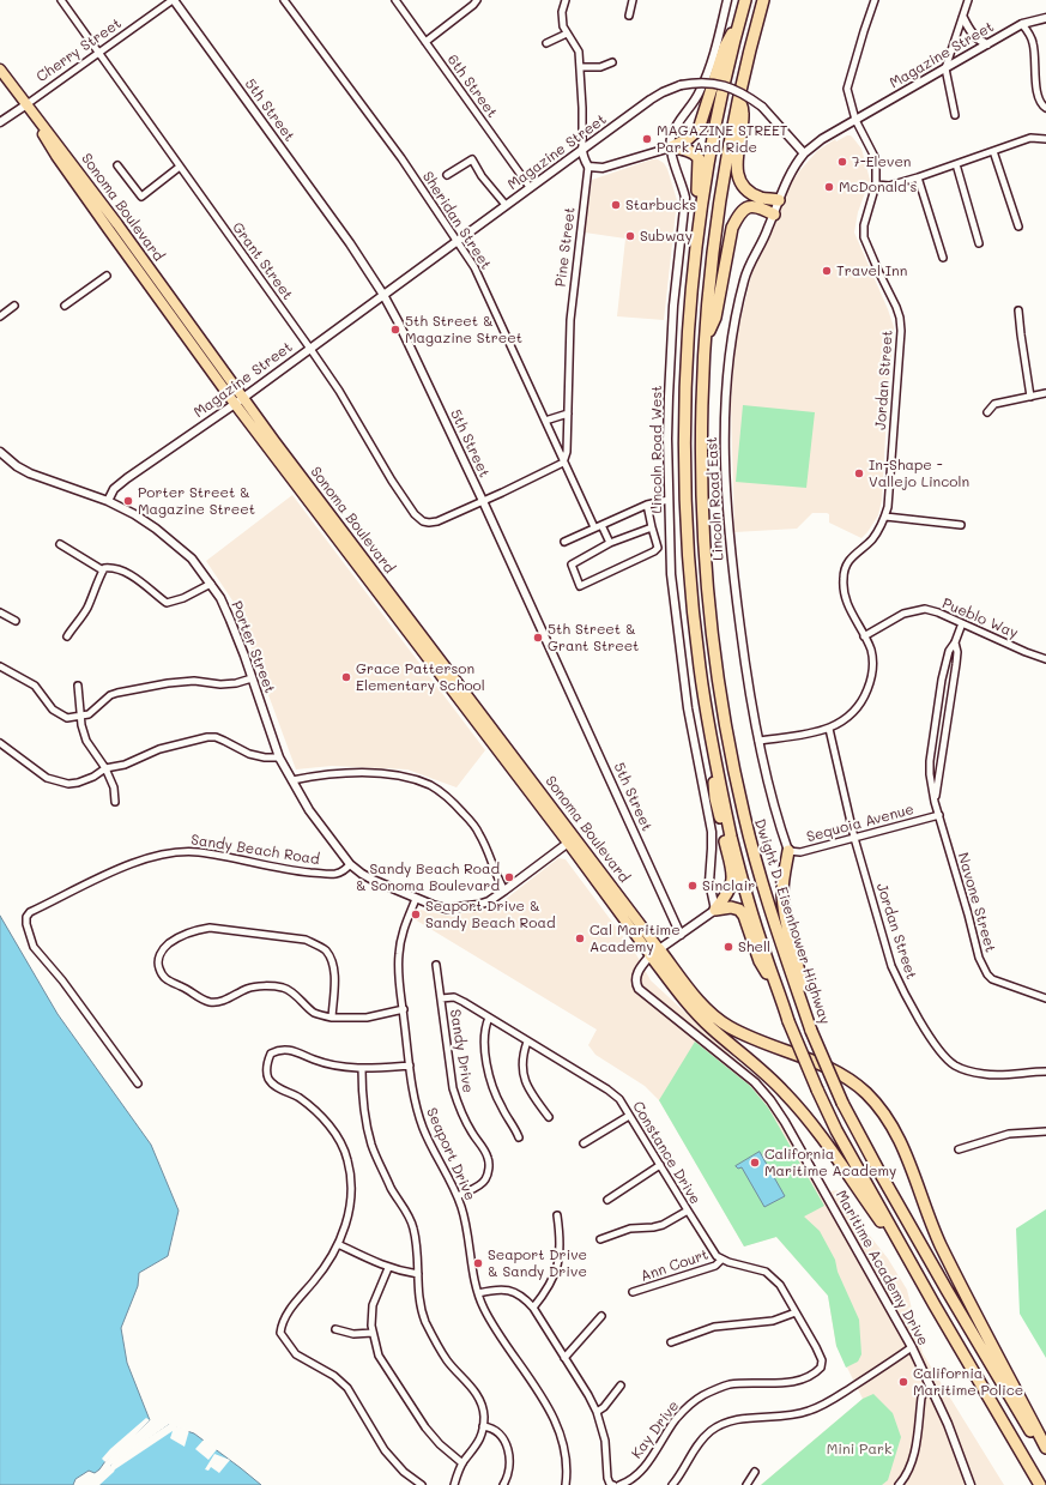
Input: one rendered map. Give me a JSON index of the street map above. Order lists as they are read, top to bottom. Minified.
{"streets":{"highway":["Dwight D. Eisenhower Highway"],"main road":["Sonoma Boulevard"],"street":["Cherry Street","Magazine Street","6th Street","5th Street","Sheridan Street","Pine Street","Grant Street","Jordan Street","Lincoln Road West","Lincoln Road East","Pueblo Way","Porter Street","Sequoia Avenue","Sandy Beach Road","Navone Street","Sandy Drive","Constance Drive","Seaport Drive","Ann Court","Maritime Academy Drive","Kay Drive"]},"crossings":[["Cherry Street","5th Street"],["Cherry Street","Sonoma Boulevard"],["Cherry Street","Grant Street"],["Magazine Street","6th Street"],["Magazine Street","5th Street"],["Magazine Street","Sonoma Boulevard"],["Magazine Street","Sheridan Street"],["Magazine Street","Pine Street"],["Magazine Street","Grant Street"],["Magazine Street","Jordan Street"],["Magazine Street","Lincoln Road East"],["Magazine Street","Porter Street"],["5th Street","Grant Street"],["5th Street","Maritime Academy Drive"],["Sonoma Boulevard","Maritime Academy Drive"],["Sheridan Street","Pine Street"],["Sheridan Street","Grant Street"],["Pine Street","Grant Street"],["Jordan Street","Pueblo Way"],["Jordan Street","Sequoia Avenue"],["Lincoln Road West","Maritime Academy Drive"],["Lincoln Road East","Sequoia Avenue"],["Pueblo Way","Navone Street"],["Porter Street","Sandy Beach Road"],["Sequoia Avenue","Navone Street"],["Sandy Drive","Constance Drive"],["Sandy Drive","Seaport Drive"],["Constance Drive","Ann Court"]],"parks":["Mini Park"],"places":["MAGAZINE STREET Park And Ride","7-Eleven","McDonald's","Starbucks","Subway","Travel Inn","5th Street & Magazine Street","In-Shape - Vallejo Lincoln","Porter Street & Magazine Street","5th Street & Grant Street","Grace Patterson Elementary School","Sandy Beach Road & Sonoma Boulevard","Sinclair","Seaport Drive & Sandy Beach Road","Cal Maritime Academy","Shell","California Maritime Academy","Seaport Drive & Sandy Drive","California Maritime Police"]}
